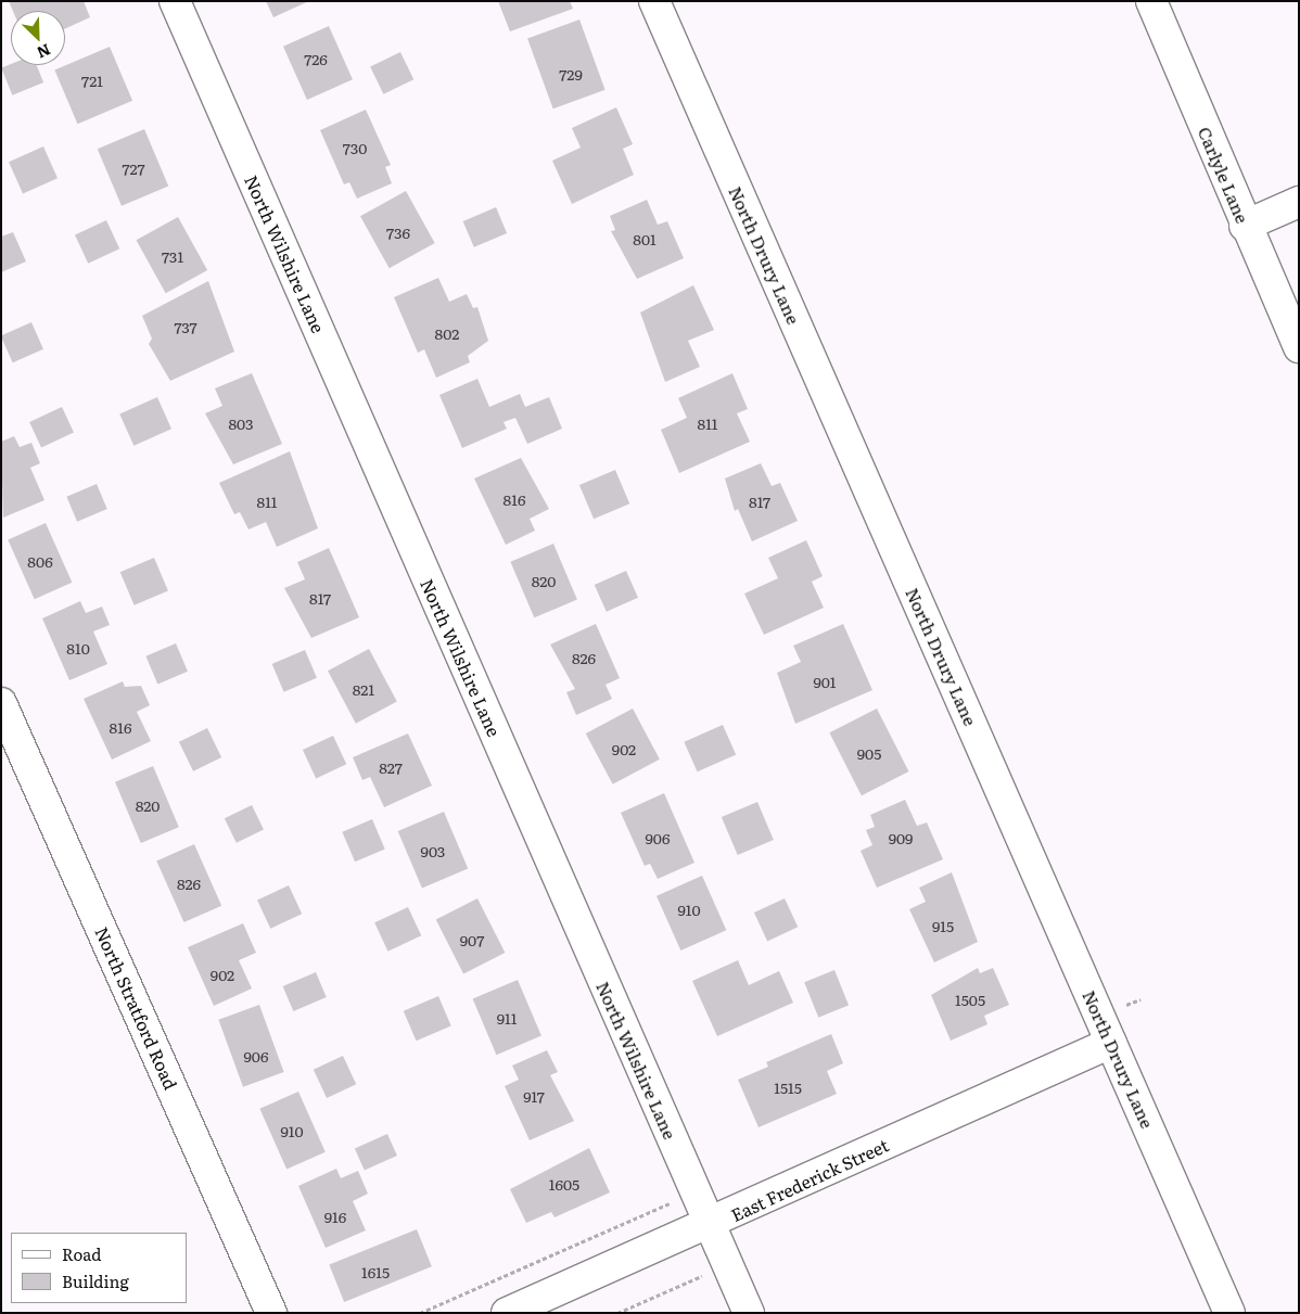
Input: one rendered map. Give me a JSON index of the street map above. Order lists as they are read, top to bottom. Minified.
{"streets":{"street":["Carlyle Lane","North Wilshire Lane","North Drury Lane","North Stratford Road","East Frederick Street"]},"crossings":[["North Wilshire Lane","East Frederick Street"],["North Drury Lane","East Frederick Street"]],"house_numbers":["726","729","721","730","727","736","801","731","737","802","803","811","816","811","817","806","820","817","810","826","901","821","816","902","905","827","820","906","909","903","826","910","915","907","902","1505","911","906","1515","917","910","1605","916","1615"],"legend":["Road","Building"],"north":"bottom right"}
